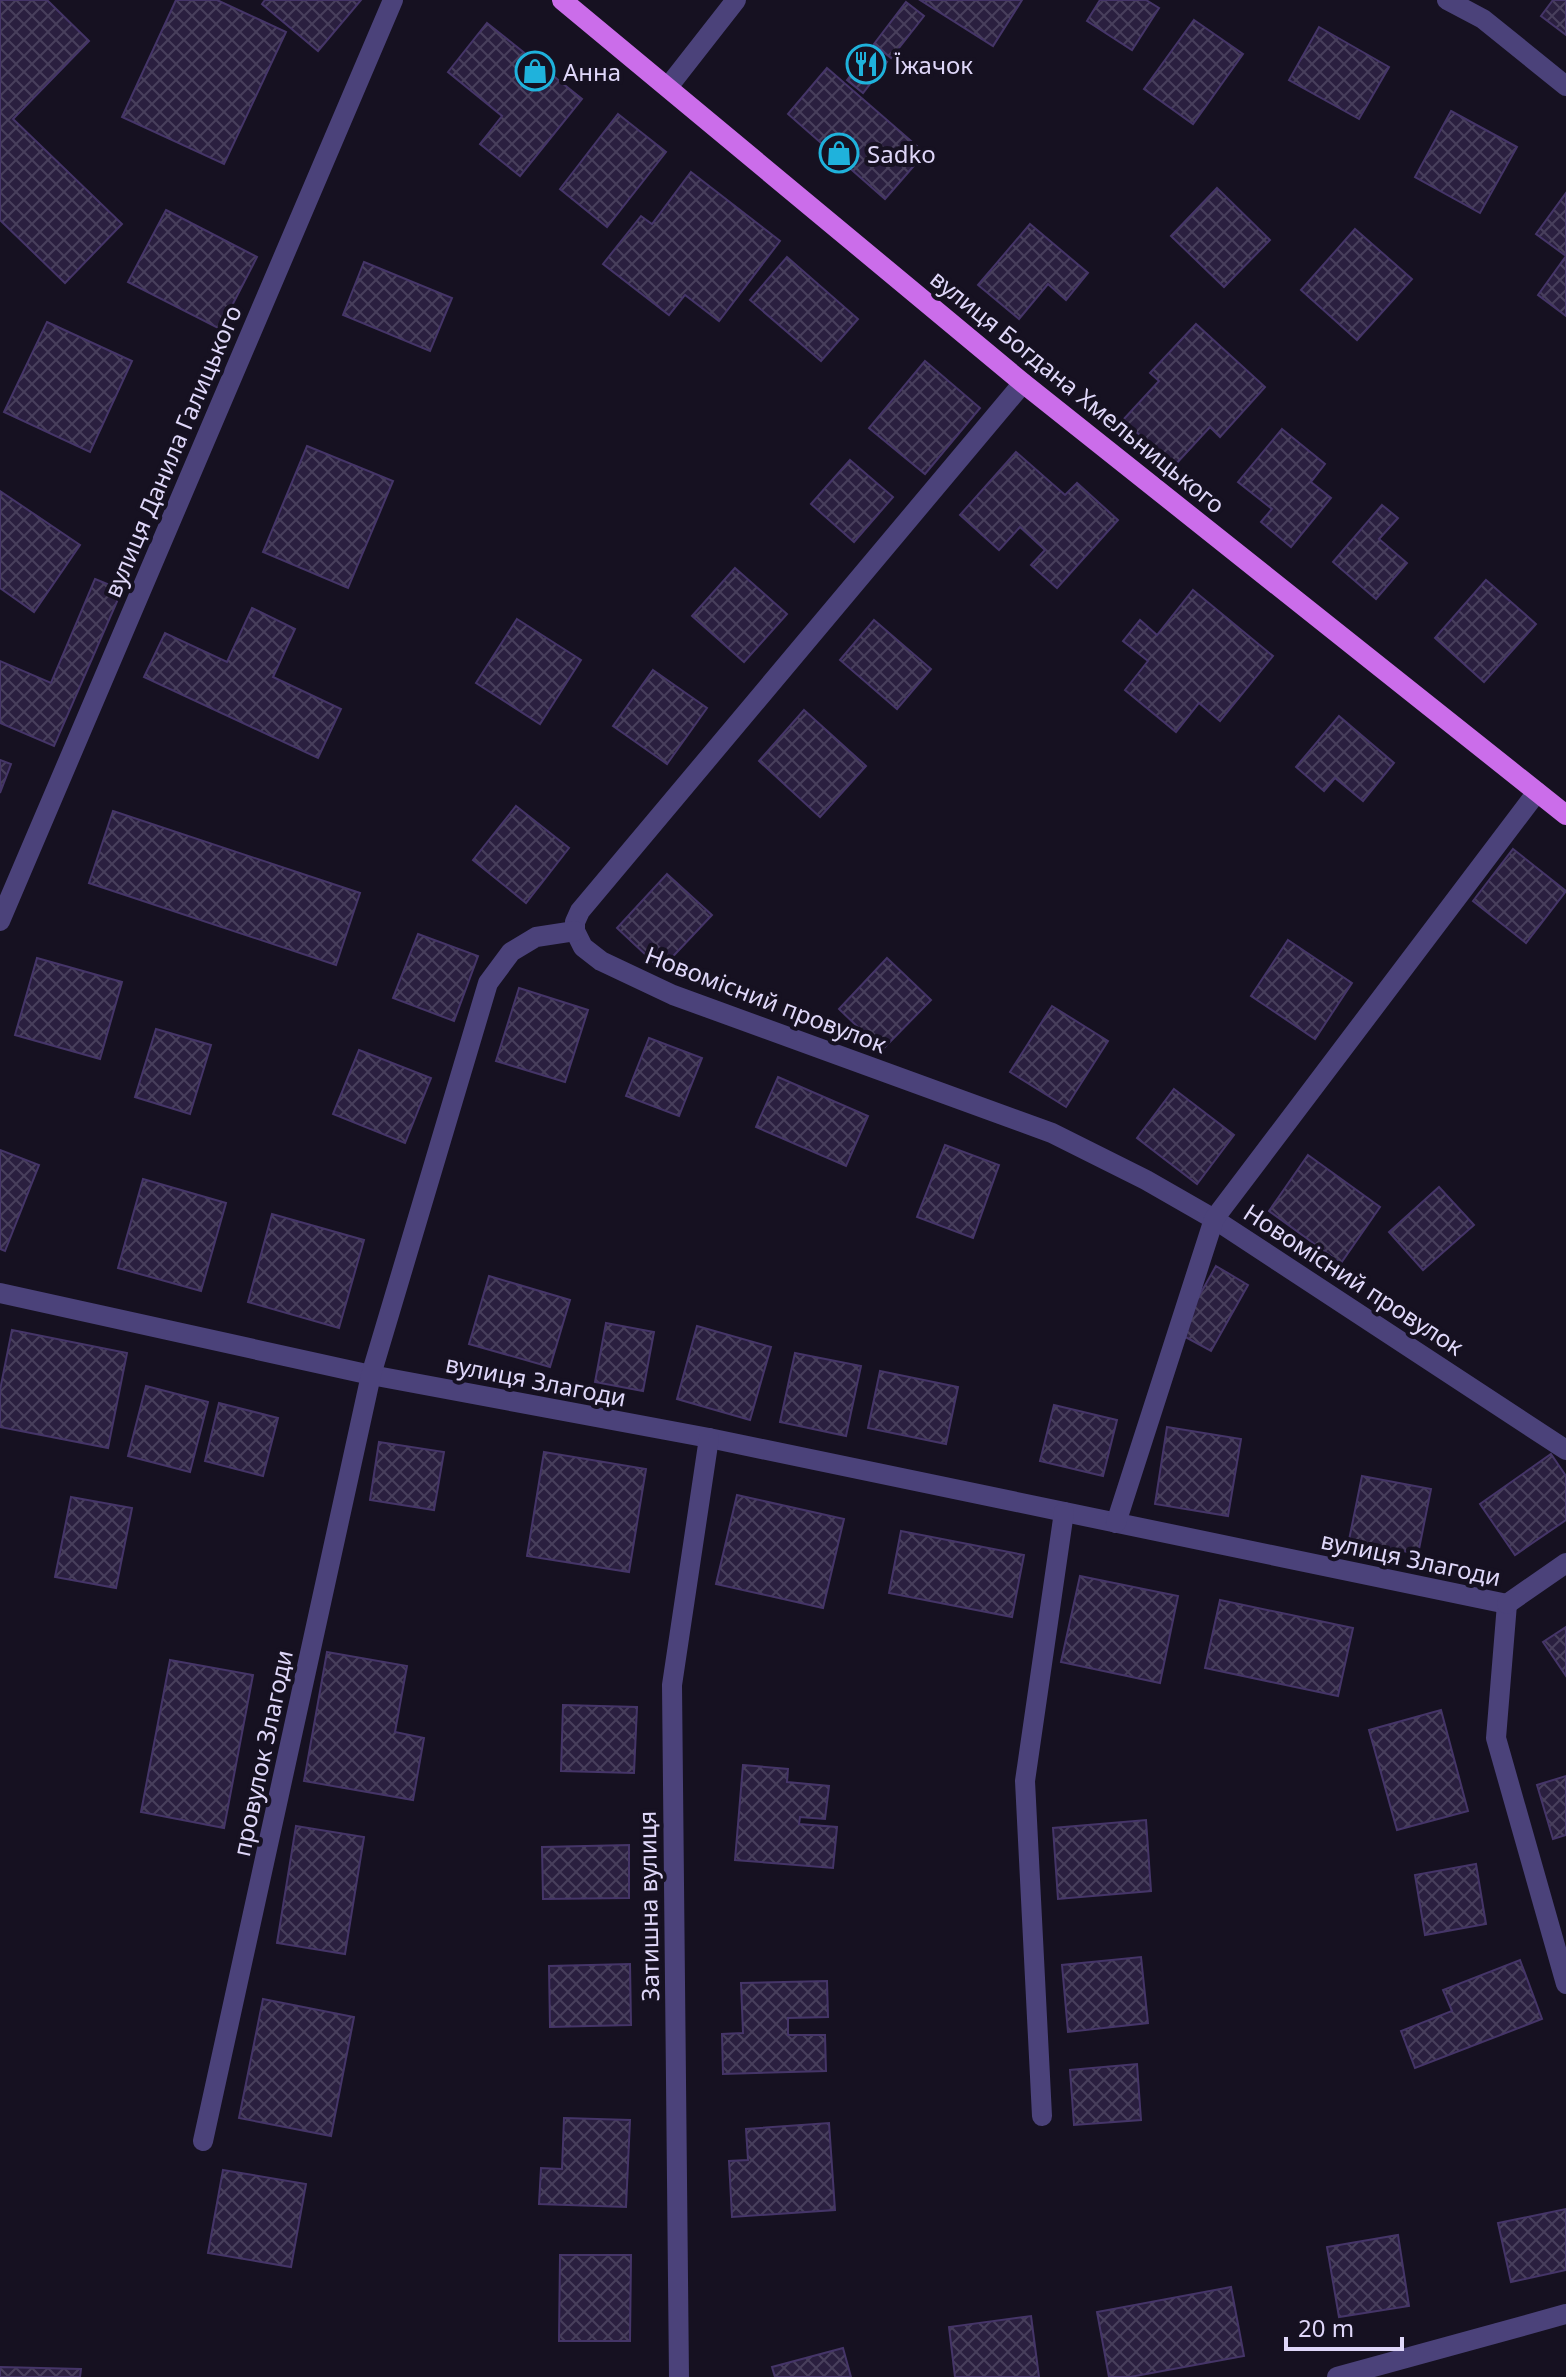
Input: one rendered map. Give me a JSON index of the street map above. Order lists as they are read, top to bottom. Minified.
{"streets":{"main road":["вулиця Богдана Хмельницького"],"street":["вулиця Данила Галицького","Новомісний провулок","вулиця Злагоди","провулок Злагоди","Затишна вулиця"]},"crossings":[["Новомісний провулок","провулок Злагоди"],["вулиця Злагоди","провулок Злагоди"],["вулиця Злагоди","Затишна вулиця"]],"places":{"restaurant":["Їжачок"],"shop":["Анна","Sadko"]},"scale_bar":"20 m"}
